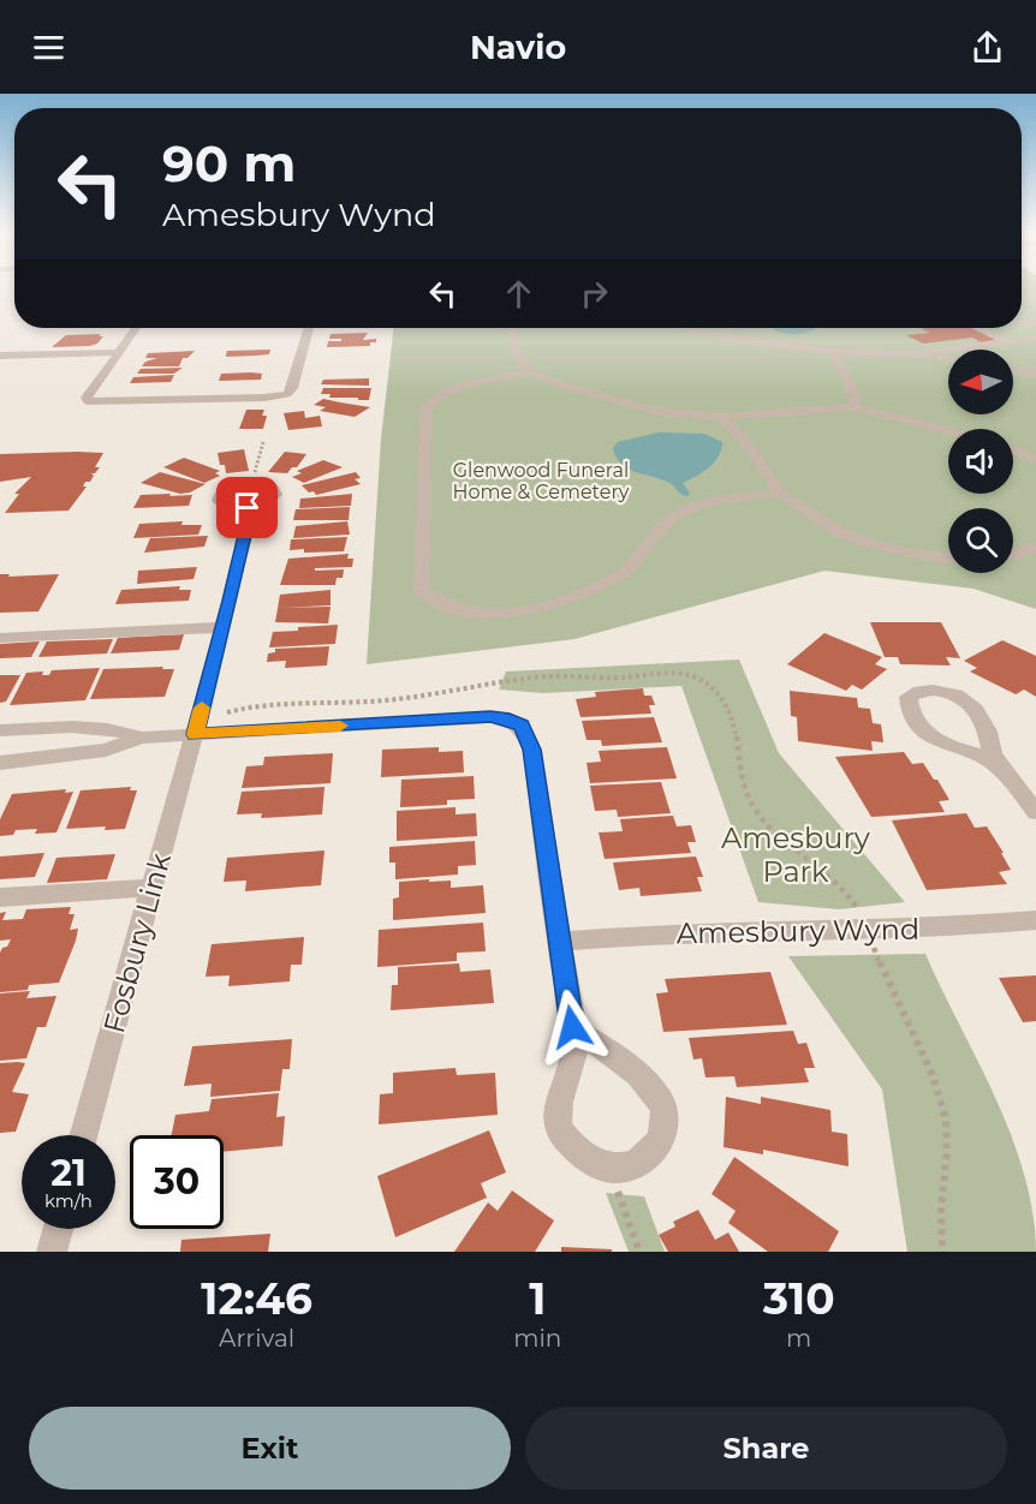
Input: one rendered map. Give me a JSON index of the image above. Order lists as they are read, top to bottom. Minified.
{"streets":{"street":["Amesbury Wynd","Fosbury Link"]},"parks":["Glenwood Funeral Home & Cemetery","Amesbury Park"],"north":"left","page":{"header":"Navio","turn":["90 m","Amesbury Wynd"],"speed":"21 km/h","limit":"30","eta":["12:46","Arrival","1","min","310","m"],"buttons":["Exit","Share"]}}
